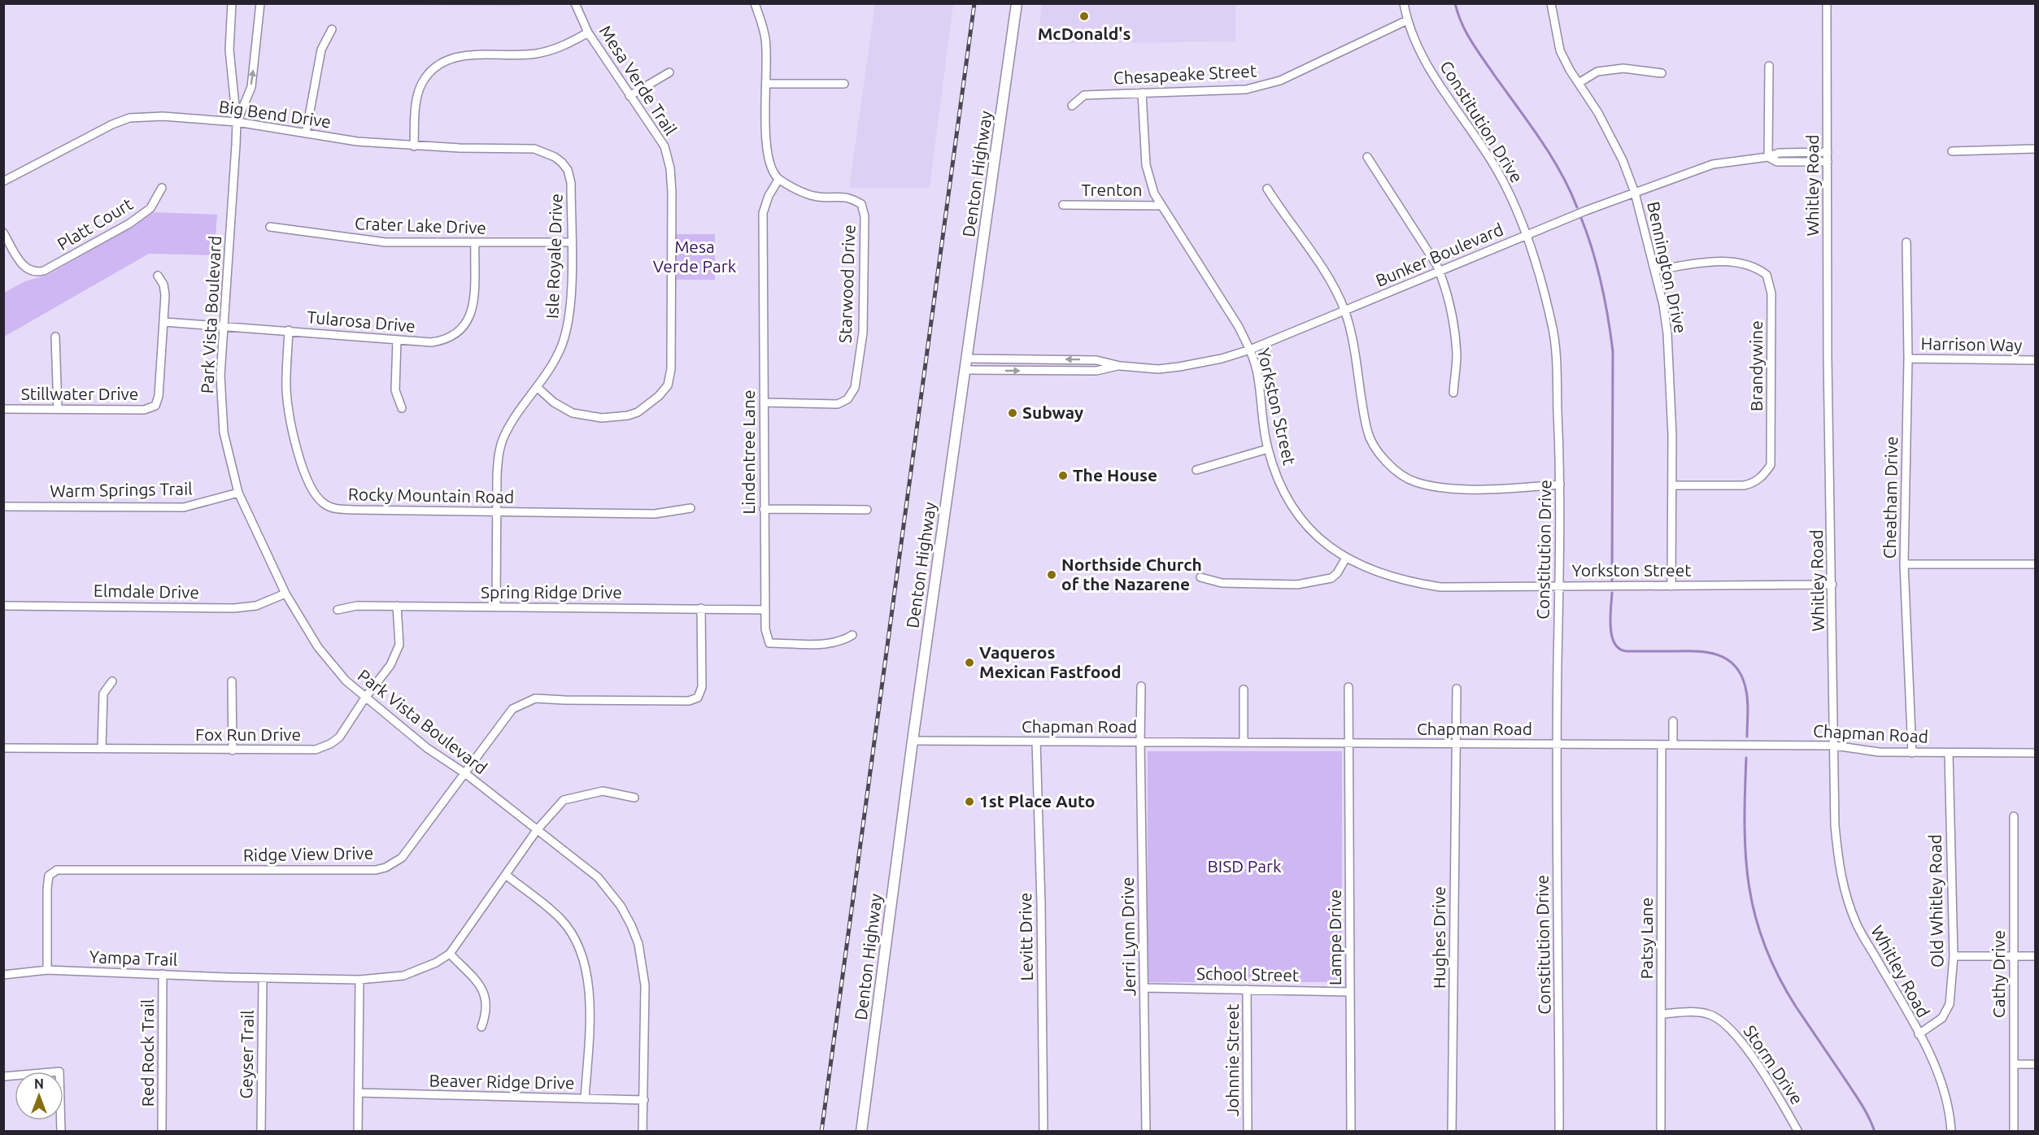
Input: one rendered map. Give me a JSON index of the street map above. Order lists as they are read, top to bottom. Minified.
{"streets":{"main road":["Denton Highway"],"street":["Chesapeake Street","Mesa Verde Trail","Big Bend Drive","Constitution Drive","Whitley Road","Trenton","Platt Court","Crater Lake Drive","Bunker Boulevard","Isle Royale Drive","Bennington Drive","Starwood Drive","Park Vista Boulevard","Tularosa Drive","Harrison Way","Brandywine","Stillwater Drive","Yorkston Street","Lindentree Lane","Warm Springs Trail","Rocky Mountain Road","Cheatham Drive","Elmdale Drive","Spring Ridge Drive","Chapman Road","Fox Run Drive","Ridge View Drive","Old Whitley Road","Levitt Drive","Jerri Lynn Drive","Lampe Drive","Hughes Drive","Patsy Lane","Yampa Trail","Cathy Drive","School Street","Red Rock Trail","Geyser Trail","Johnnie Street","Storm Drive","Beaver Ridge Drive"]},"crossings":[["Chesapeake Street","Constitution Drive"],["Chesapeake Street","Yorkston Street"],["Mesa Verde Trail","Isle Royale Drive"],["Big Bend Drive","Isle Royale Drive"],["Big Bend Drive","Park Vista Boulevard"],["Constitution Drive","Bunker Boulevard"],["Constitution Drive","Yorkston Street"],["Constitution Drive","Chapman Road"],["Denton Highway","Bunker Boulevard"],["Denton Highway","Chapman Road"],["Whitley Road","Bunker Boulevard"],["Whitley Road","Yorkston Street"],["Whitley Road","Chapman Road"],["Whitley Road","Old Whitley Road"],["Trenton","Yorkston Street"],["Crater Lake Drive","Isle Royale Drive"],["Crater Lake Drive","Tularosa Drive"],["Bunker Boulevard","Bennington Drive"],["Bunker Boulevard","Yorkston Street"],["Isle Royale Drive","Rocky Mountain Road"],["Isle Royale Drive","Spring Ridge Drive"],["Bennington Drive","Brandywine"],["Bennington Drive","Yorkston Street"],["Starwood Drive","Lindentree Lane"],["Park Vista Boulevard","Tularosa Drive"],["Park Vista Boulevard","Warm Springs Trail"],["Park Vista Boulevard","Elmdale Drive"],["Park Vista Boulevard","Fox Run Drive"],["Park Vista Boulevard","Ridge View Drive"],["Park Vista Boulevard","Beaver Ridge Drive"],["Tularosa Drive","Stillwater Drive"],["Tularosa Drive","Rocky Mountain Road"],["Harrison Way","Cheatham Drive"],["Lindentree Lane","Spring Ridge Drive"],["Cheatham Drive","Chapman Road"],["Spring Ridge Drive","Fox Run Drive"],["Spring Ridge Drive","Ridge View Drive"],["Chapman Road","Old Whitley Road"],["Chapman Road","Levitt Drive"],["Chapman Road","Jerri Lynn Drive"],["Chapman Road","Lampe Drive"],["Chapman Road","Hughes Drive"],["Chapman Road","Patsy Lane"],["Ridge View Drive","Yampa Trail"],["Jerri Lynn Drive","School Street"],["Lampe Drive","School Street"],["Patsy Lane","Storm Drive"],["Yampa Trail","Red Rock Trail"],["Yampa Trail","Geyser Trail"],["School Street","Johnnie Street"]],"parks":["Mesa Verde Park","BISD Park"],"places":["McDonald's","Subway","The House","Northside Church of the Nazarene","Vaqueros Mexican Fastfood","1st Place Auto"],"north":"top"}
